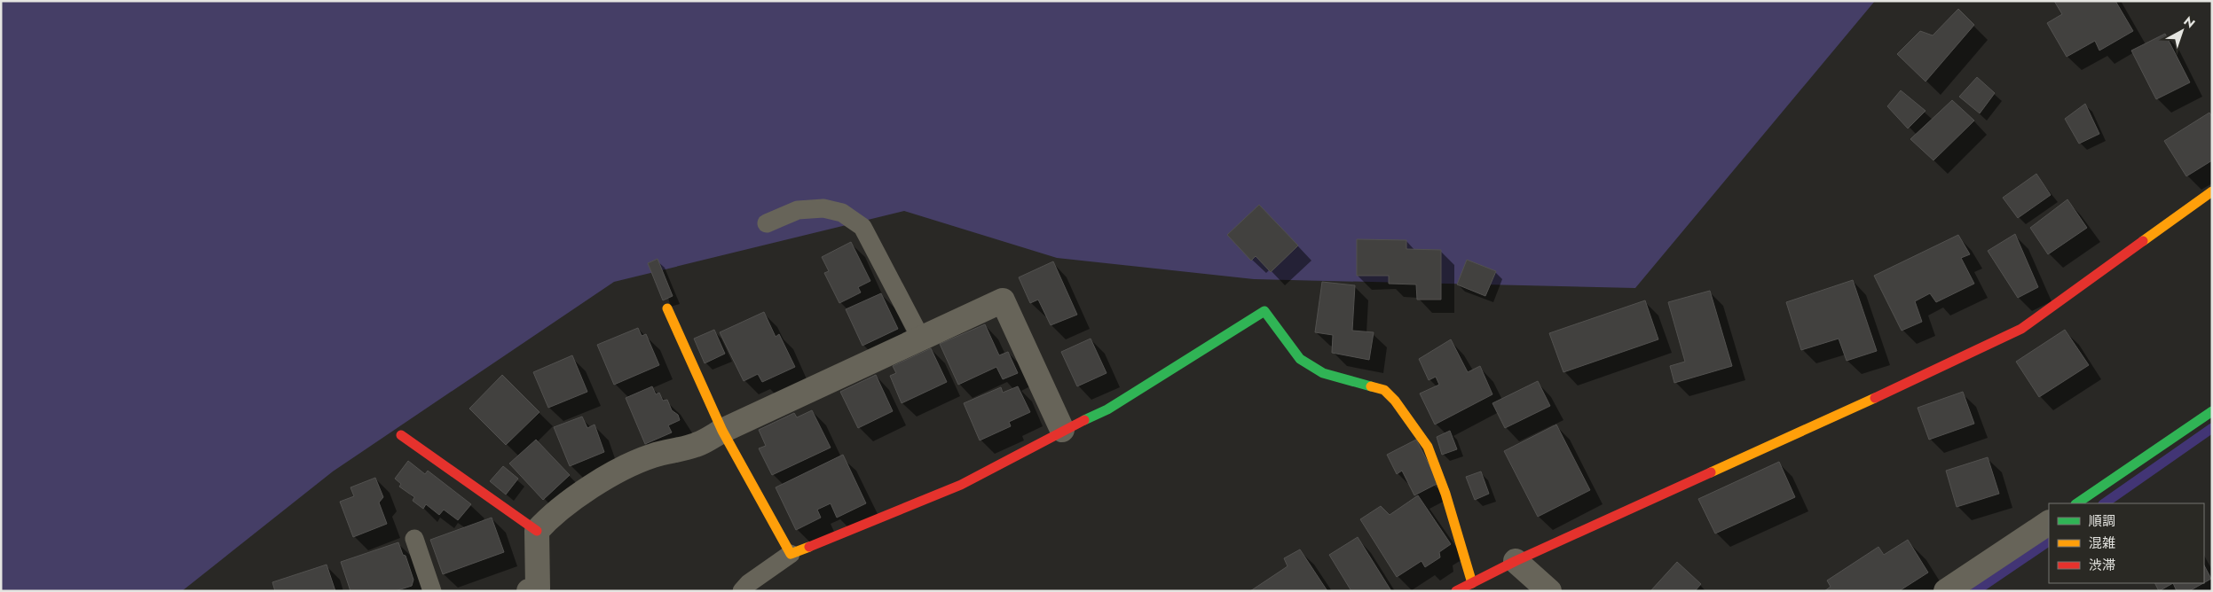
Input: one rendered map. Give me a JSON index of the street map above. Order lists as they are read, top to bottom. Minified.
{"legend":["順調","混雑","渋滞"],"north":"top right"}
